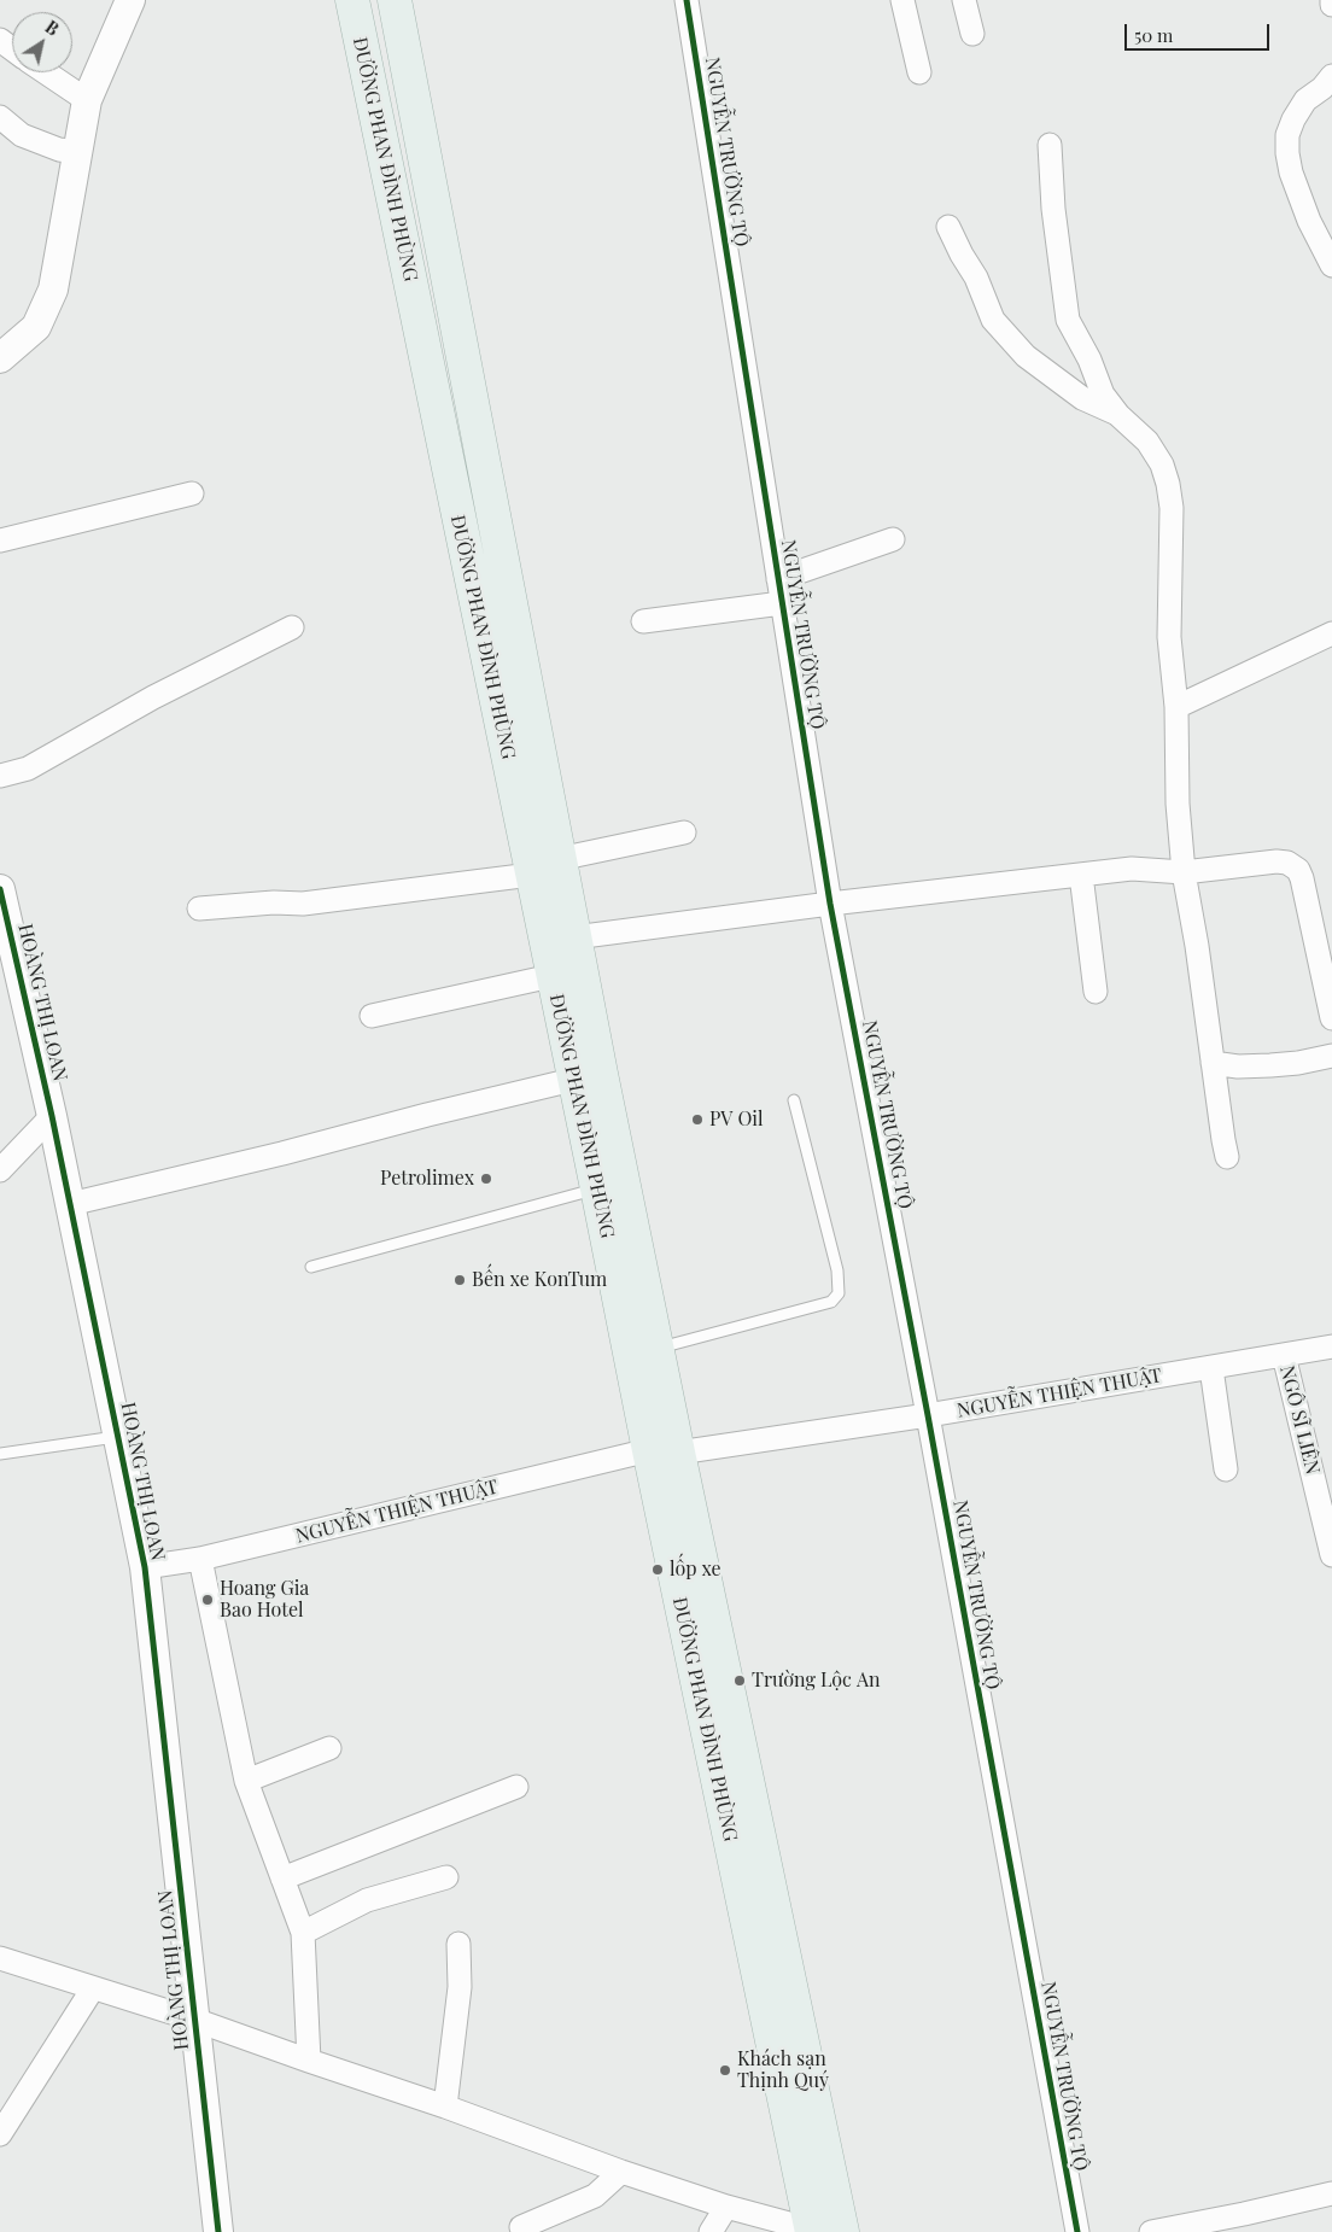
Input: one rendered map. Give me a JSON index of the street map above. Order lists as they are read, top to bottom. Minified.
{"streets":{"main road":["ĐƯỜNG PHAN ĐÌNH PHÙNG"],"street":["NGUYỄN TRƯỜNG TỘ","HOÀNG THỊ LOAN","NGUYỄN THIỆN THUẬT","NGÔ SĨ LIÊN"]},"crossings":[["NGUYỄN TRƯỜNG TỘ","NGUYỄN THIỆN THUẬT"],["ĐƯỜNG PHAN ĐÌNH PHÙNG","NGUYỄN THIỆN THUẬT"],["HOÀNG THỊ LOAN","NGUYỄN THIỆN THUẬT"],["NGUYỄN THIỆN THUẬT","NGÔ SĨ LIÊN"]],"places":["PV Oil","Petrolimex","Bến xe KonTum","lốp xe","Hoang Gia Bao Hotel","Trường Lộc An","Khách sạn Thịnh Quý"],"scale_bar":"50 m","north":"top right"}
